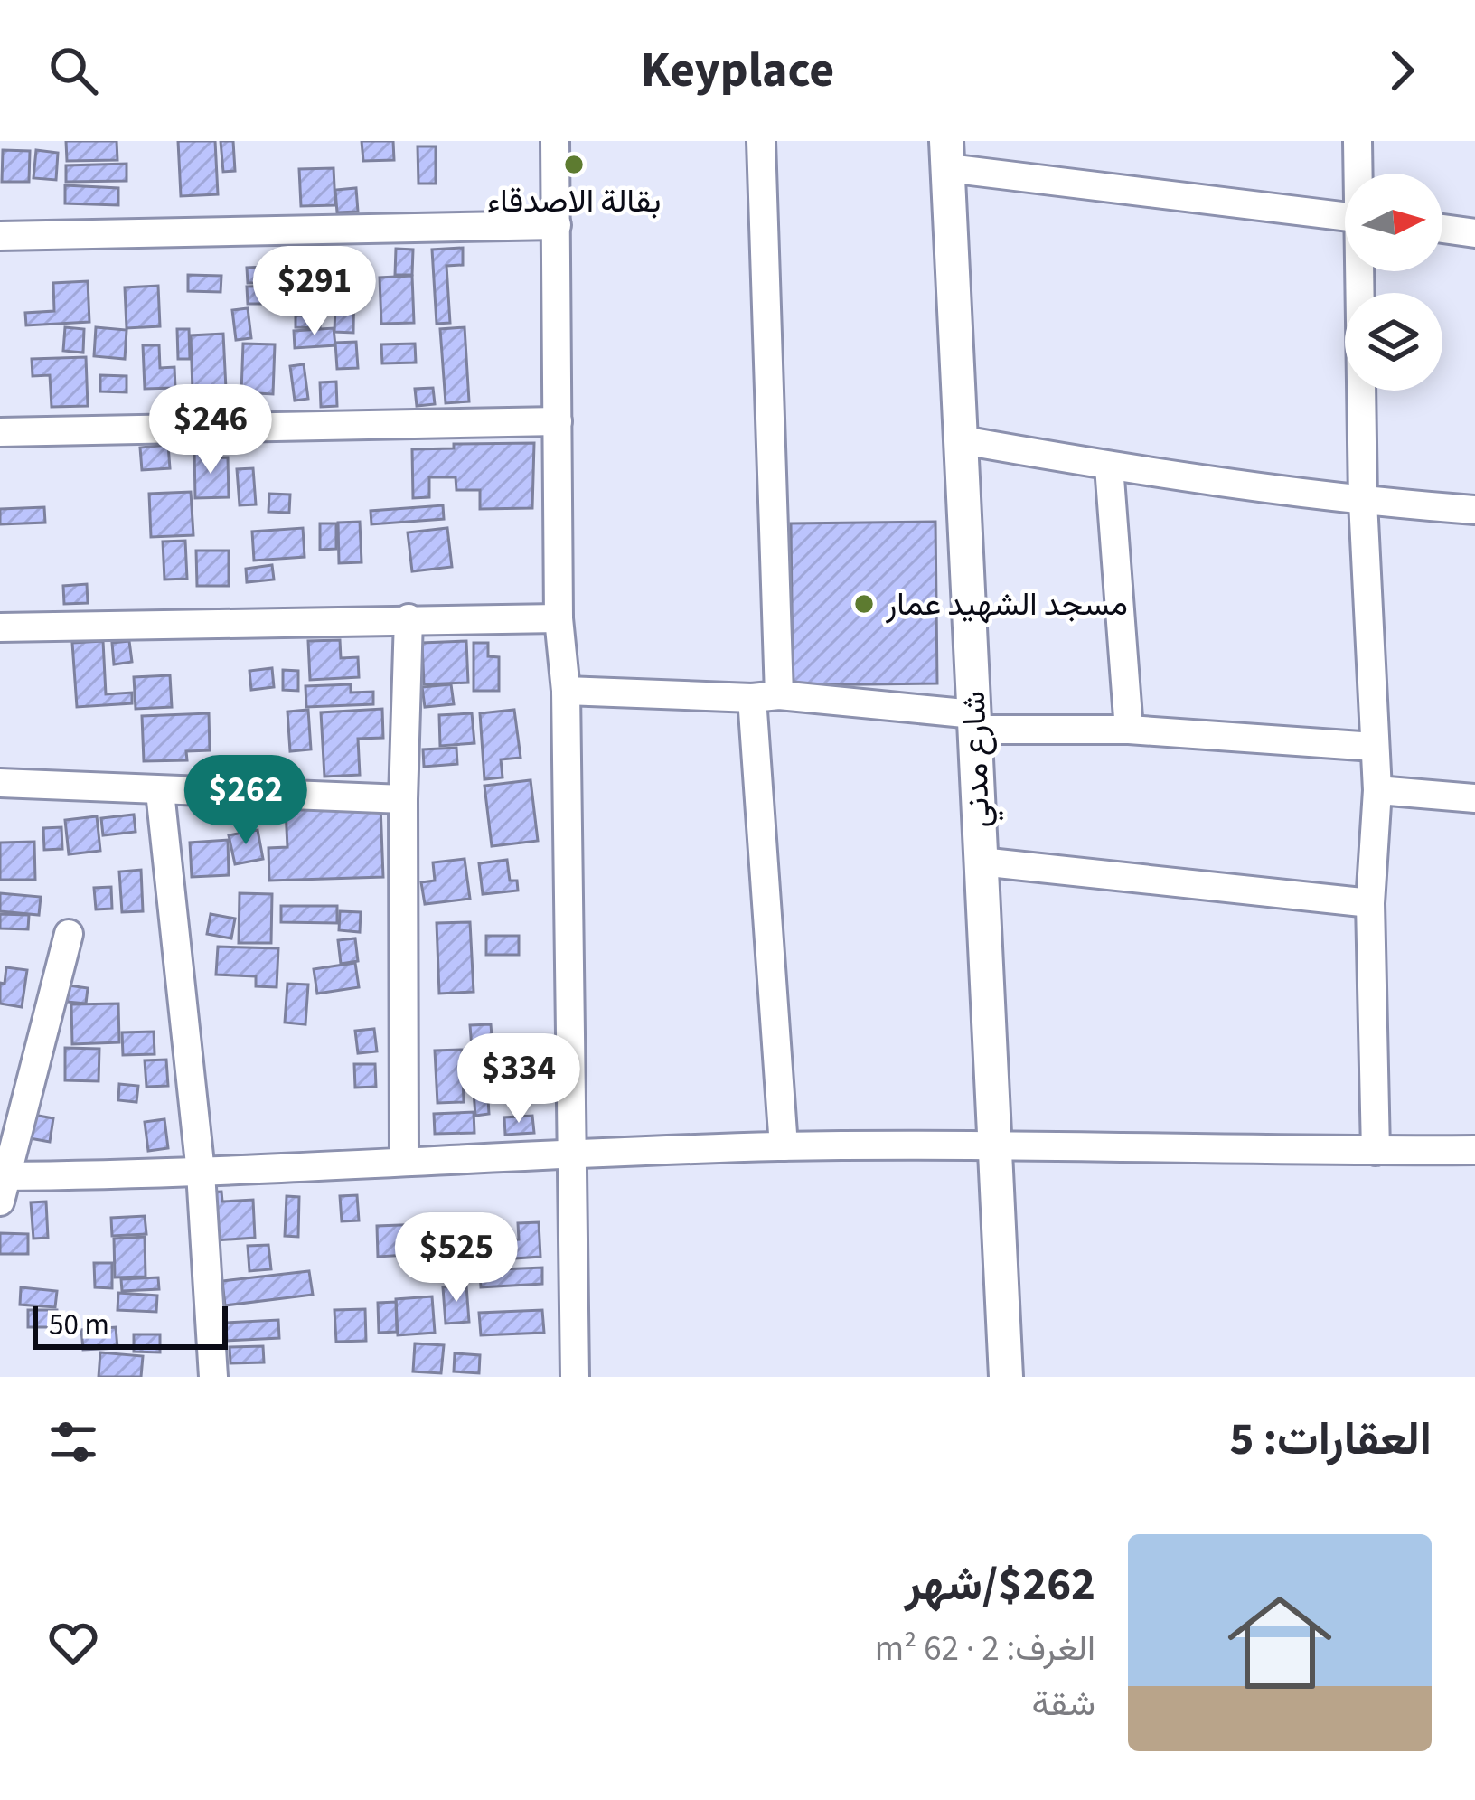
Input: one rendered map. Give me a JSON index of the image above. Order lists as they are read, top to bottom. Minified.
{"streets":{"street":["شارع مدني"]},"places":["بقالة الاصدقاء","مسجد الشهيد عمار"],"scale_bar":"50 m","north":"right","page":{"header":"Keyplace","price":["$291","$246","$262","$334","$525"],"scale":"50 m","heading":"العقارات: 5","list":[{"name":"$262/شهر","note":"الغرف: 2 · 62 m² · شقة"}]}}
